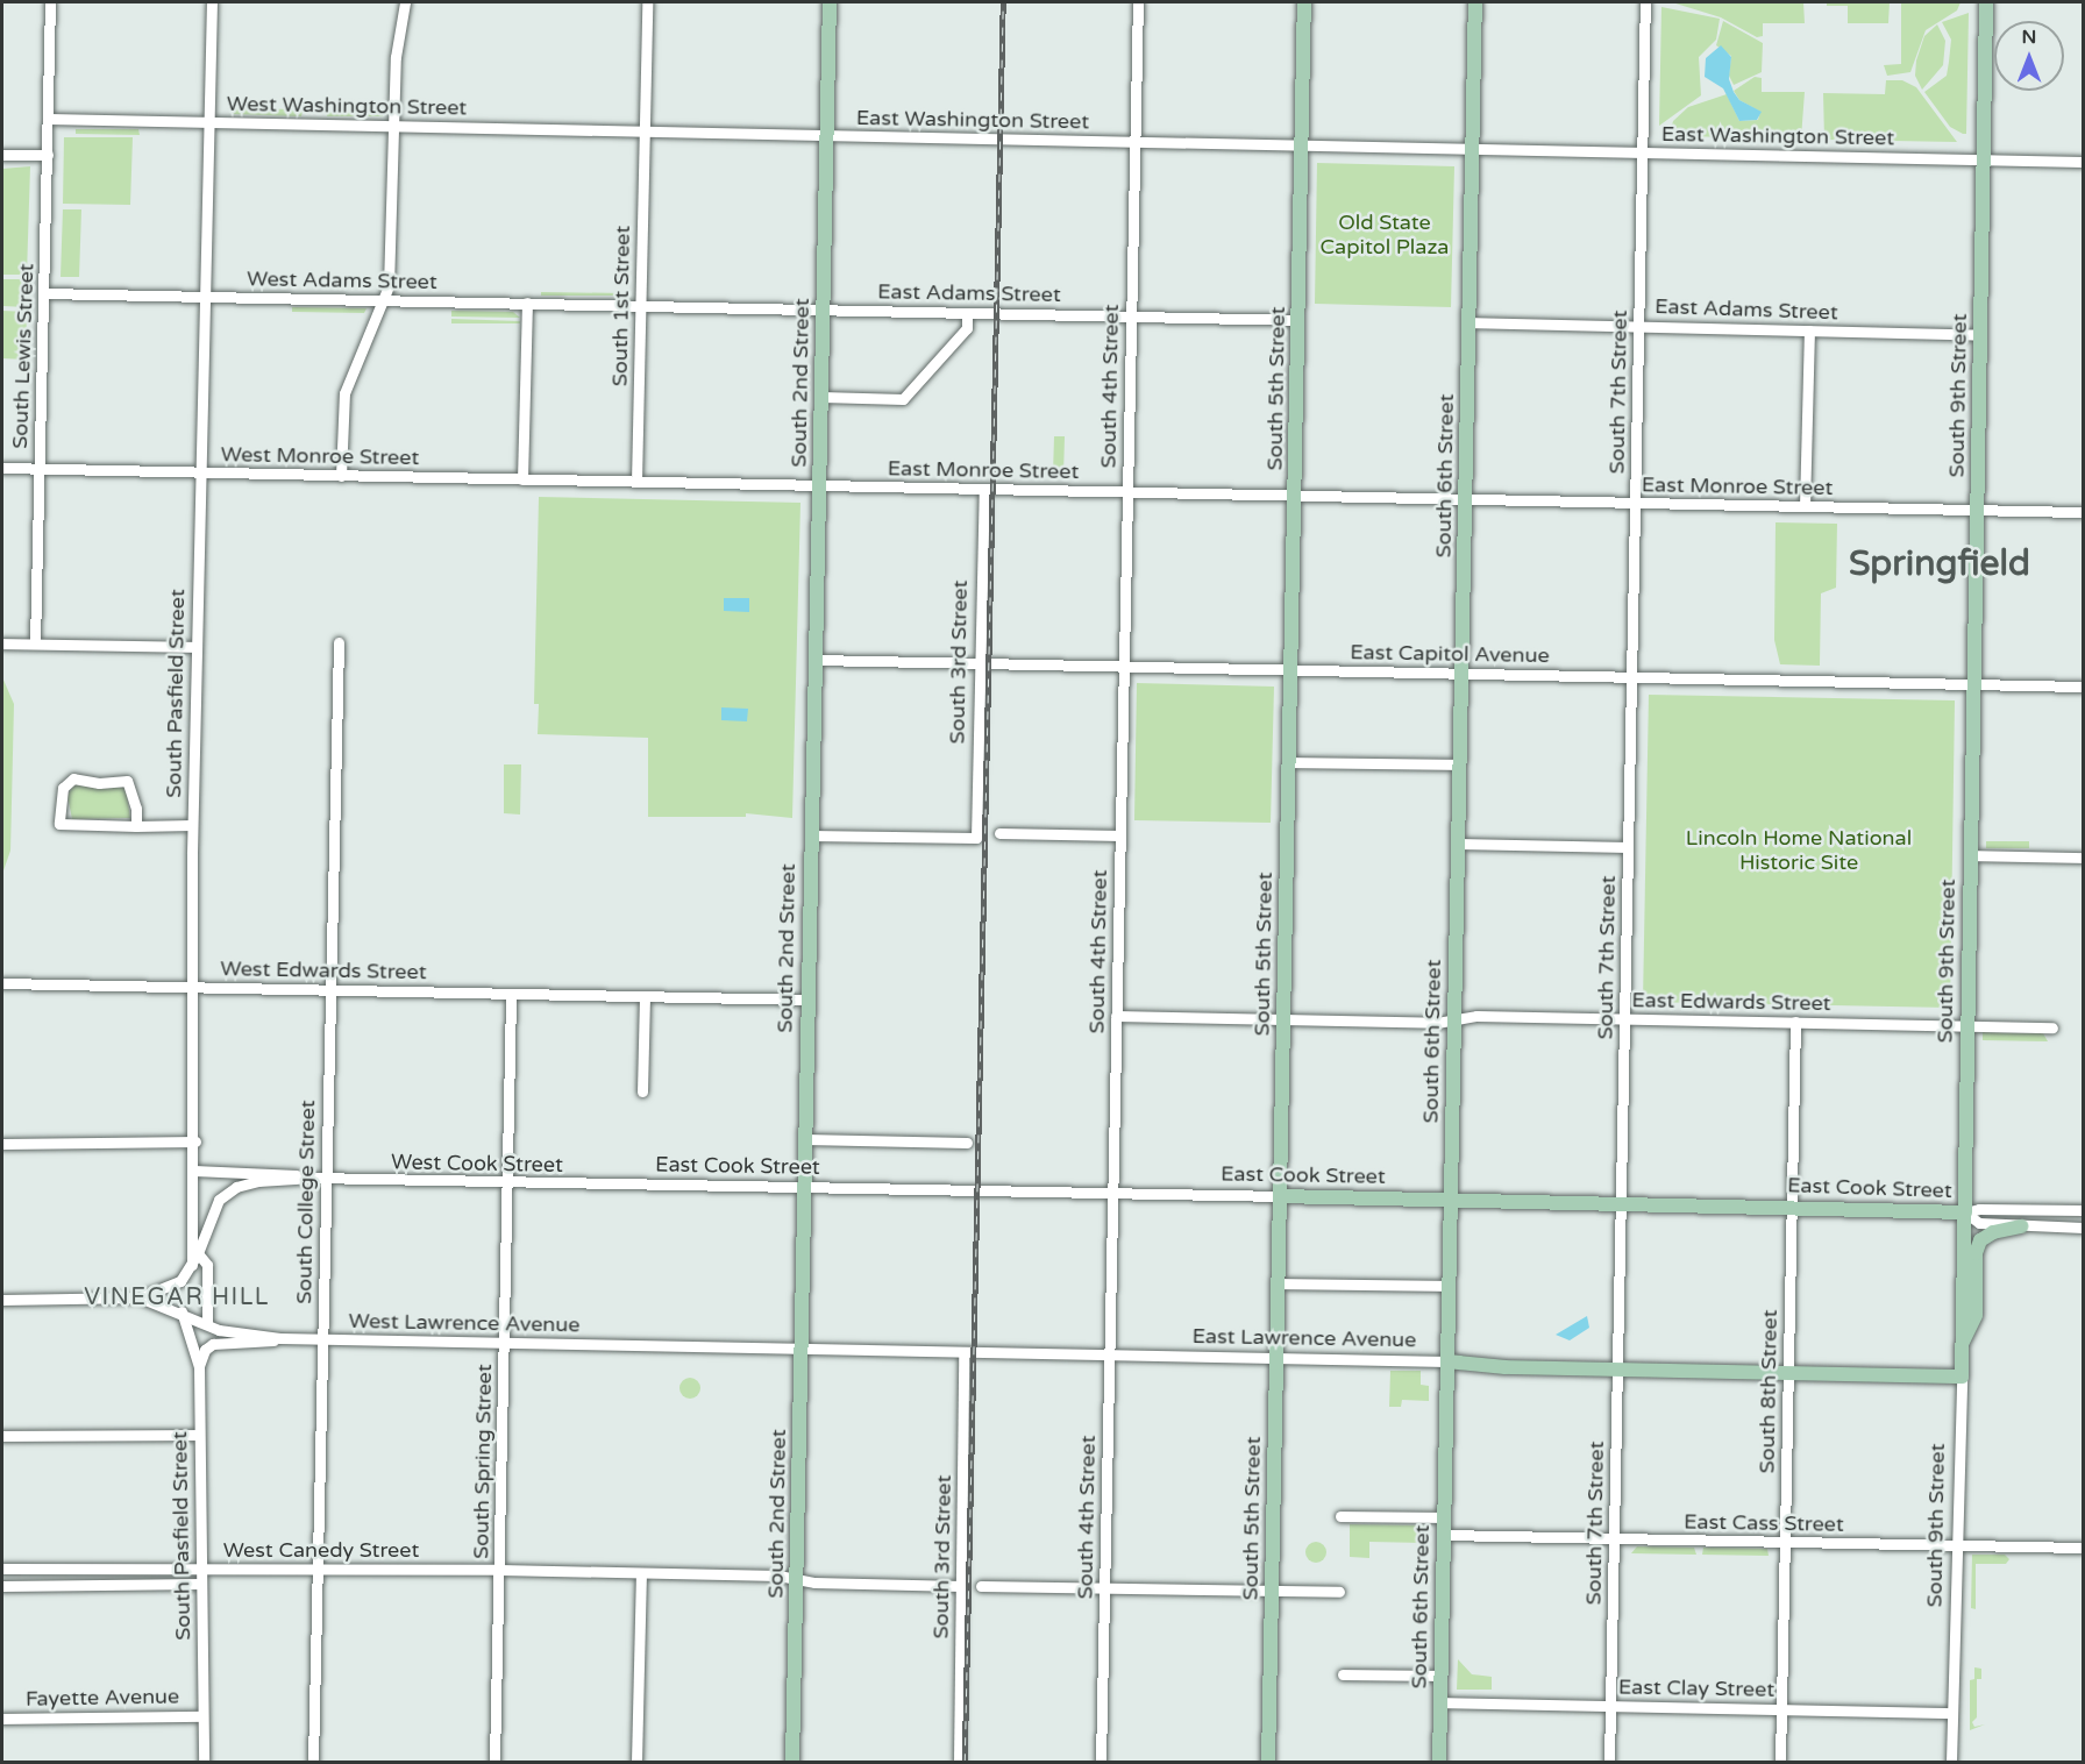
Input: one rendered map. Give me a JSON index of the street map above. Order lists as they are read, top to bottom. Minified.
{"streets":{"main road":["South 2nd Street","South 5th Street","South 9th Street","South 6th Street","East Cook Street","East Lawrence Avenue"],"street":["West Washington Street","East Washington Street","West Adams Street","East Adams Street","South 1st Street","South Lewis Street","South 4th Street","South 7th Street","West Monroe Street","East Monroe Street","East Capitol Avenue","South 3rd Street","South Pasfield Street","West Edwards Street","East Edwards Street","West Cook Street","South College Street","West Lawrence Avenue","South 8th Street","South Spring Street","East Cass Street","West Canedy Street","East Clay Street","Fayette Avenue"]},"crossings":[["West Washington Street","East Washington Street"],["West Washington Street","South 1st Street"],["West Washington Street","South Lewis Street"],["West Washington Street","South Pasfield Street"],["East Washington Street","South 1st Street"],["East Washington Street","South 2nd Street"],["East Washington Street","South 4th Street"],["East Washington Street","South 5th Street"],["East Washington Street","South 7th Street"],["East Washington Street","South 9th Street"],["East Washington Street","South 6th Street"],["West Adams Street","East Adams Street"],["West Adams Street","South 1st Street"],["West Adams Street","South Lewis Street"],["West Adams Street","South Pasfield Street"],["East Adams Street","South 1st Street"],["East Adams Street","South 2nd Street"],["East Adams Street","South 4th Street"],["East Adams Street","South 5th Street"],["East Adams Street","South 7th Street"],["East Adams Street","South 9th Street"],["East Adams Street","South 6th Street"],["South 1st Street","West Monroe Street"],["South 1st Street","East Monroe Street"],["South Lewis Street","West Monroe Street"],["South 2nd Street","East Monroe Street"],["South 2nd Street","East Capitol Avenue"],["South 2nd Street","South 3rd Street"],["South 2nd Street","East Cook Street"],["South 2nd Street","East Lawrence Avenue"],["South 2nd Street","West Canedy Street"],["South 4th Street","East Monroe Street"],["South 4th Street","East Capitol Avenue"],["South 4th Street","East Edwards Street"],["South 4th Street","East Cook Street"],["South 4th Street","East Lawrence Avenue"],["South 5th Street","East Monroe Street"],["South 5th Street","East Capitol Avenue"],["South 5th Street","East Edwards Street"],["South 5th Street","East Cook Street"],["South 5th Street","East Lawrence Avenue"],["South 7th Street","East Monroe Street"],["South 7th Street","East Capitol Avenue"],["South 7th Street","East Edwards Street"],["South 7th Street","East Cook Street"],["South 7th Street","East Lawrence Avenue"],["South 7th Street","East Cass Street"],["South 7th Street","East Clay Street"],["South 9th Street","East Monroe Street"],["South 9th Street","East Capitol Avenue"],["South 9th Street","East Edwards Street"],["South 9th Street","East Cook Street"],["South 9th Street","East Lawrence Avenue"],["South 9th Street","East Cass Street"],["South 9th Street","East Clay Street"],["West Monroe Street","East Monroe Street"],["West Monroe Street","South Pasfield Street"],["East Monroe Street","South 6th Street"],["East Monroe Street","South 3rd Street"],["South 6th Street","East Capitol Avenue"],["South 6th Street","East Edwards Street"],["South 6th Street","East Cook Street"],["South 6th Street","East Lawrence Avenue"],["South 6th Street","East Cass Street"],["South 6th Street","East Clay Street"],["East Capitol Avenue","South 3rd Street"],["South 3rd Street","East Lawrence Avenue"],["South 3rd Street","West Canedy Street"],["South Pasfield Street","West Edwards Street"],["South Pasfield Street","West Cook Street"],["South Pasfield Street","West Lawrence Avenue"],["South Pasfield Street","West Canedy Street"],["South Pasfield Street","Fayette Avenue"],["West Edwards Street","South College Street"],["West Edwards Street","South Spring Street"],["East Edwards Street","South 8th Street"],["West Cook Street","East Cook Street"],["West Cook Street","South College Street"],["West Cook Street","West Lawrence Avenue"],["West Cook Street","South Spring Street"],["East Cook Street","South 8th Street"],["South College Street","West Lawrence Avenue"],["South College Street","West Canedy Street"],["West Lawrence Avenue","East Lawrence Avenue"],["West Lawrence Avenue","South Spring Street"],["East Lawrence Avenue","South 8th Street"],["South 8th Street","East Cass Street"],["South 8th Street","East Clay Street"],["South Spring Street","West Canedy Street"]],"districts":["Springfield","VINEGAR HILL"],"parks":["Old State Capitol Plaza","Lincoln Home National Historic Site"],"north":"top"}
